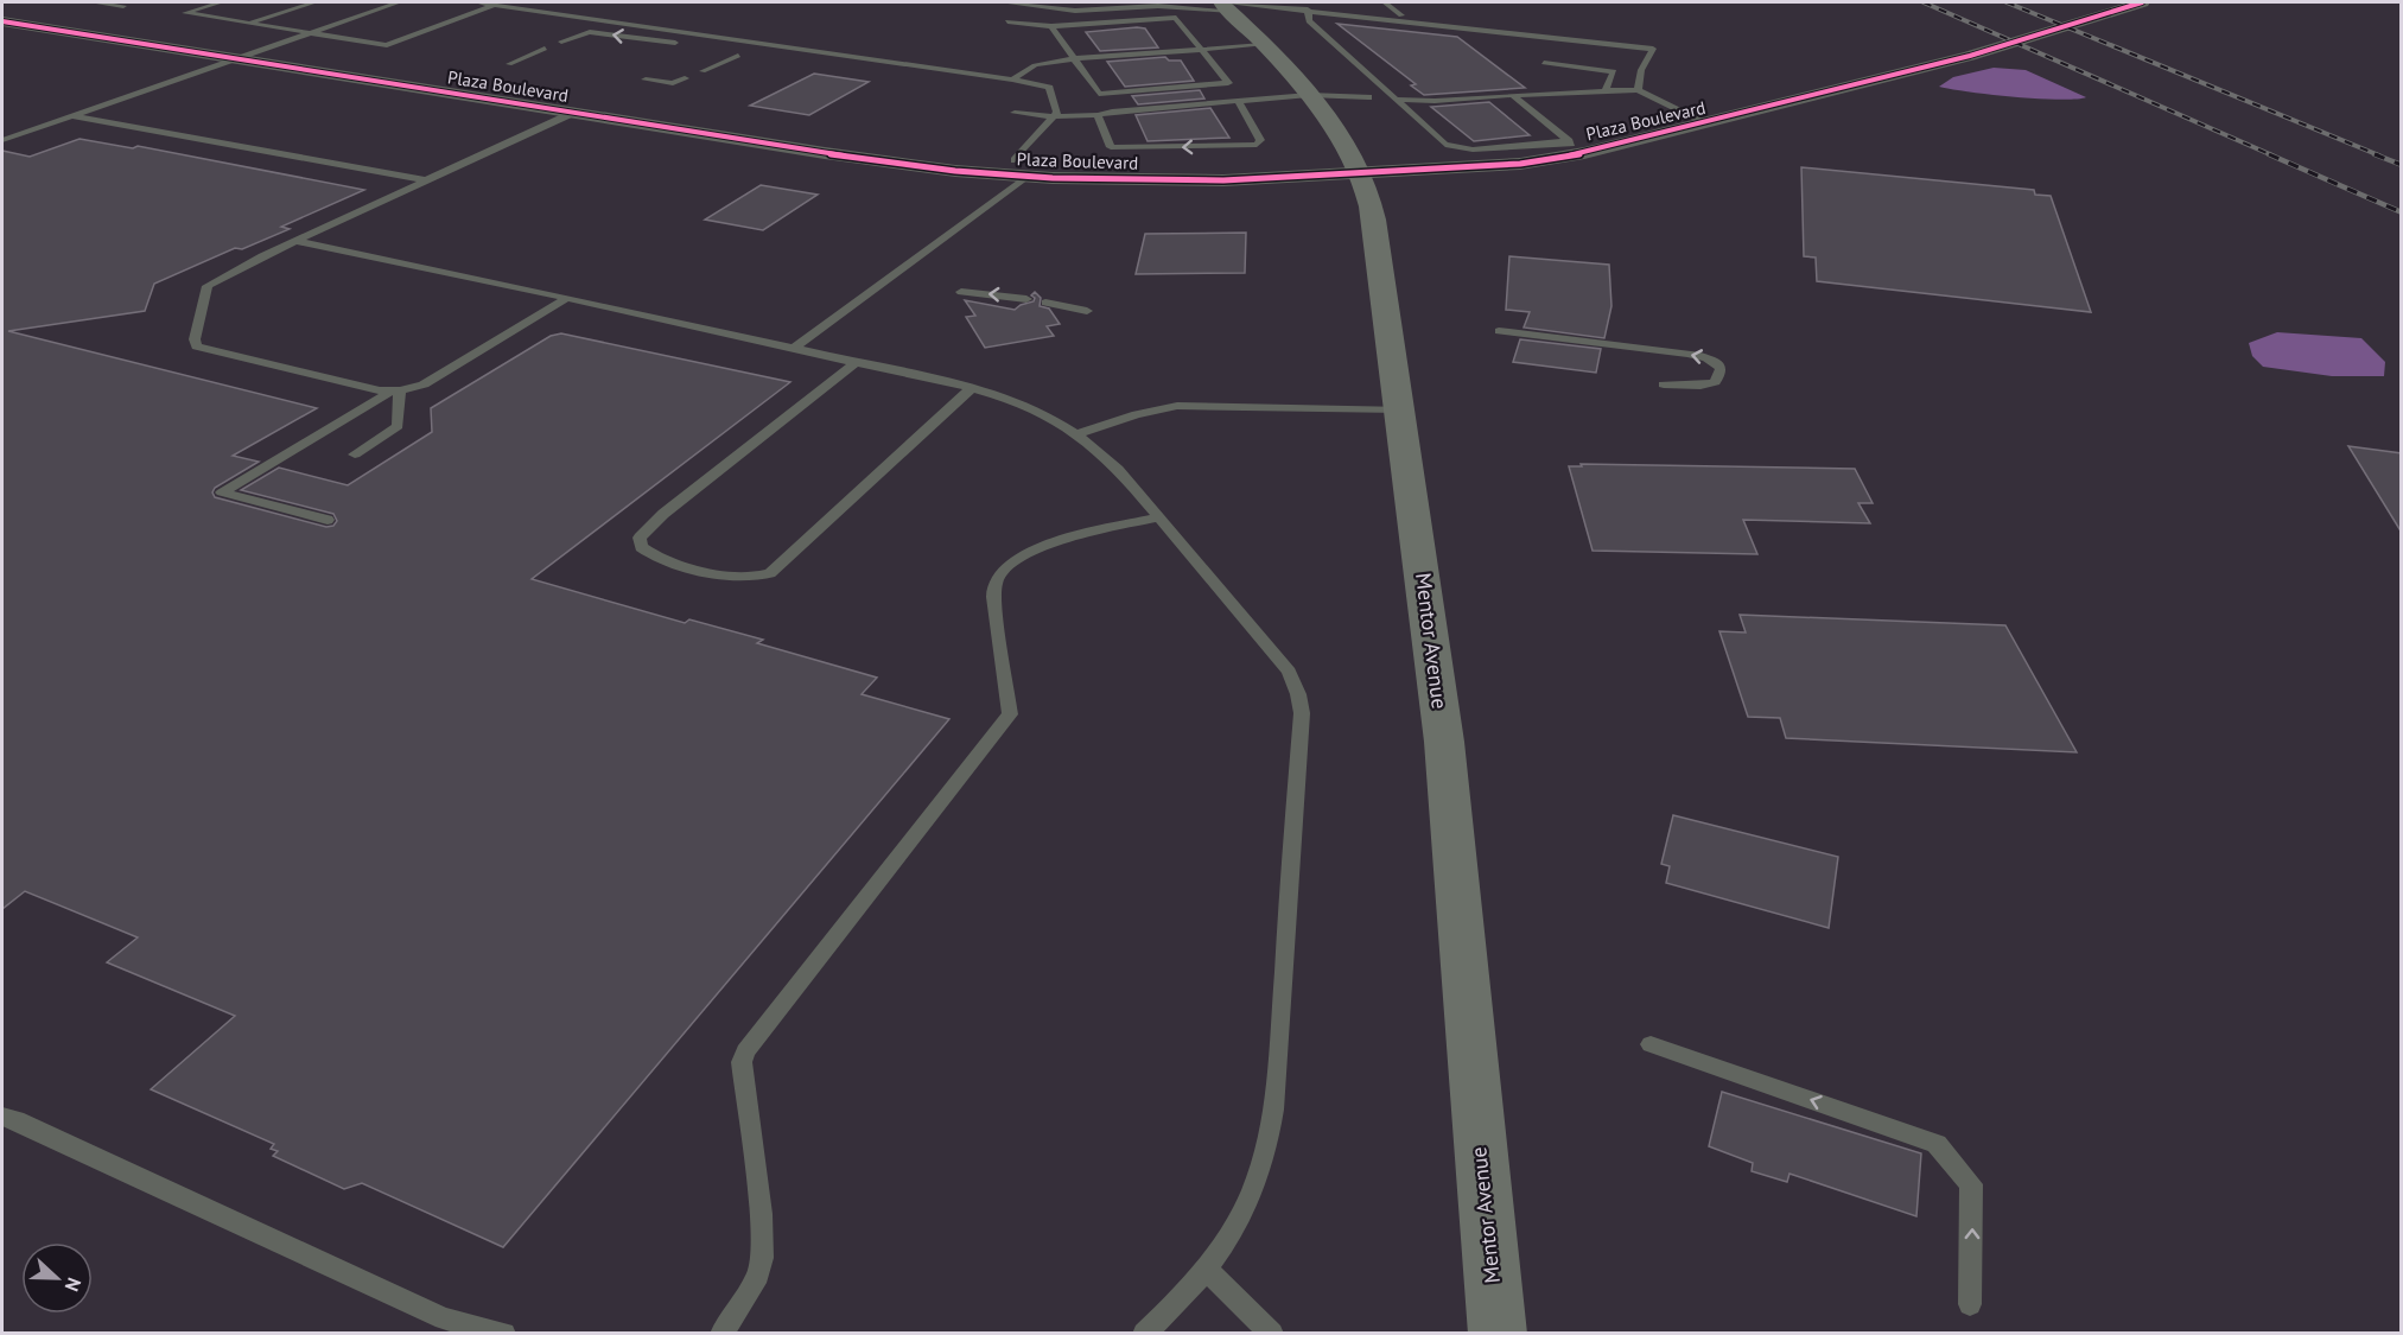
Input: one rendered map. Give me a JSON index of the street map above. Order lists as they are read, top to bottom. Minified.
{"streets":{"main road":["Mentor Avenue"],"street":["Plaza Boulevard"]},"crossings":[["Plaza Boulevard","Mentor Avenue"]],"north":"right"}
